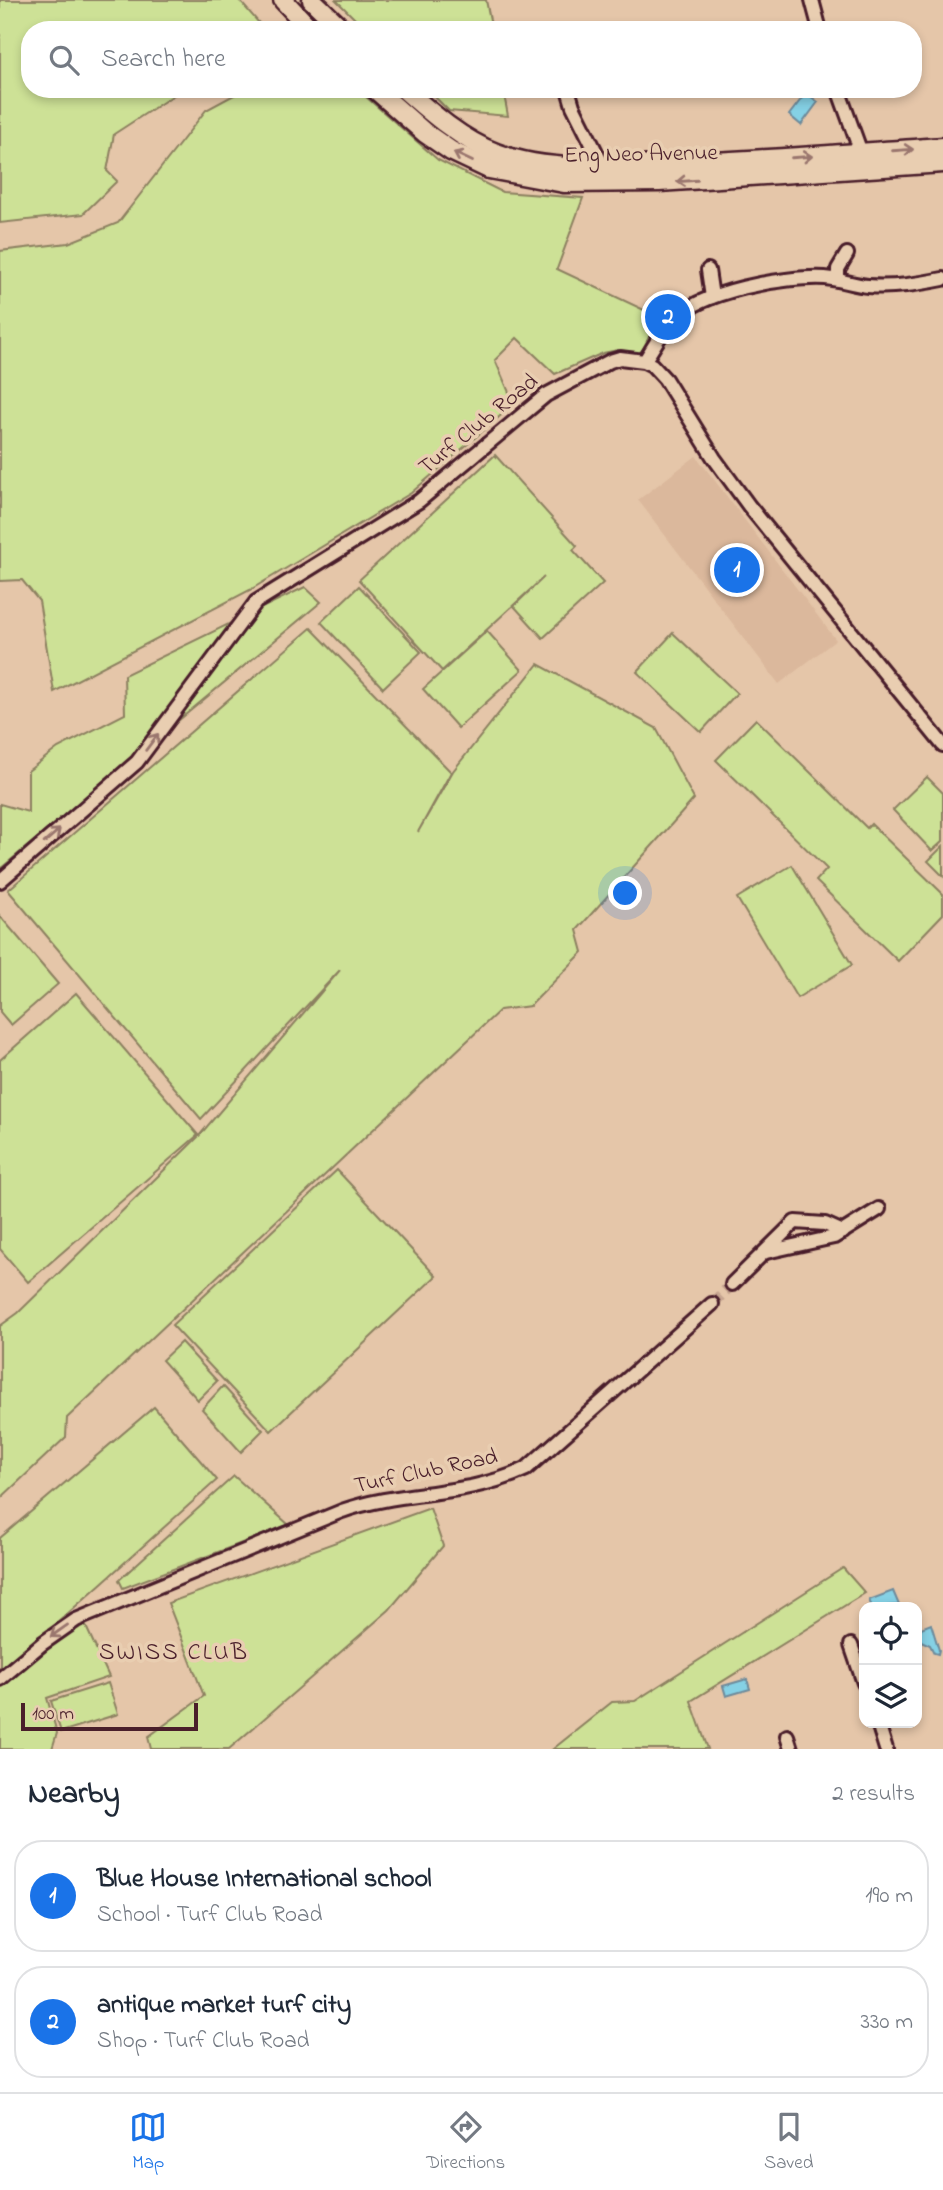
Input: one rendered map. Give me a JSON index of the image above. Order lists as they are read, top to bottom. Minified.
{"streets":{"main road":["Eng Neo Avenue"],"street":["Turf Club Road"]},"districts":["SWISS CLUB"],"scale_bar":"100 m","page":{"search":"Search here","pins":["2","1"],"scale":"100 m","heading":["Nearby","2 results"],"list":[{"mark":"1","name":"Blue House International school","note":"School · Turf Club Road","value":"190 m"},{"mark":"2","name":"antique market turf city","note":"Shop · Turf Club Road","value":"330 m"}],"nav":["Map","Directions","Saved"]}}
